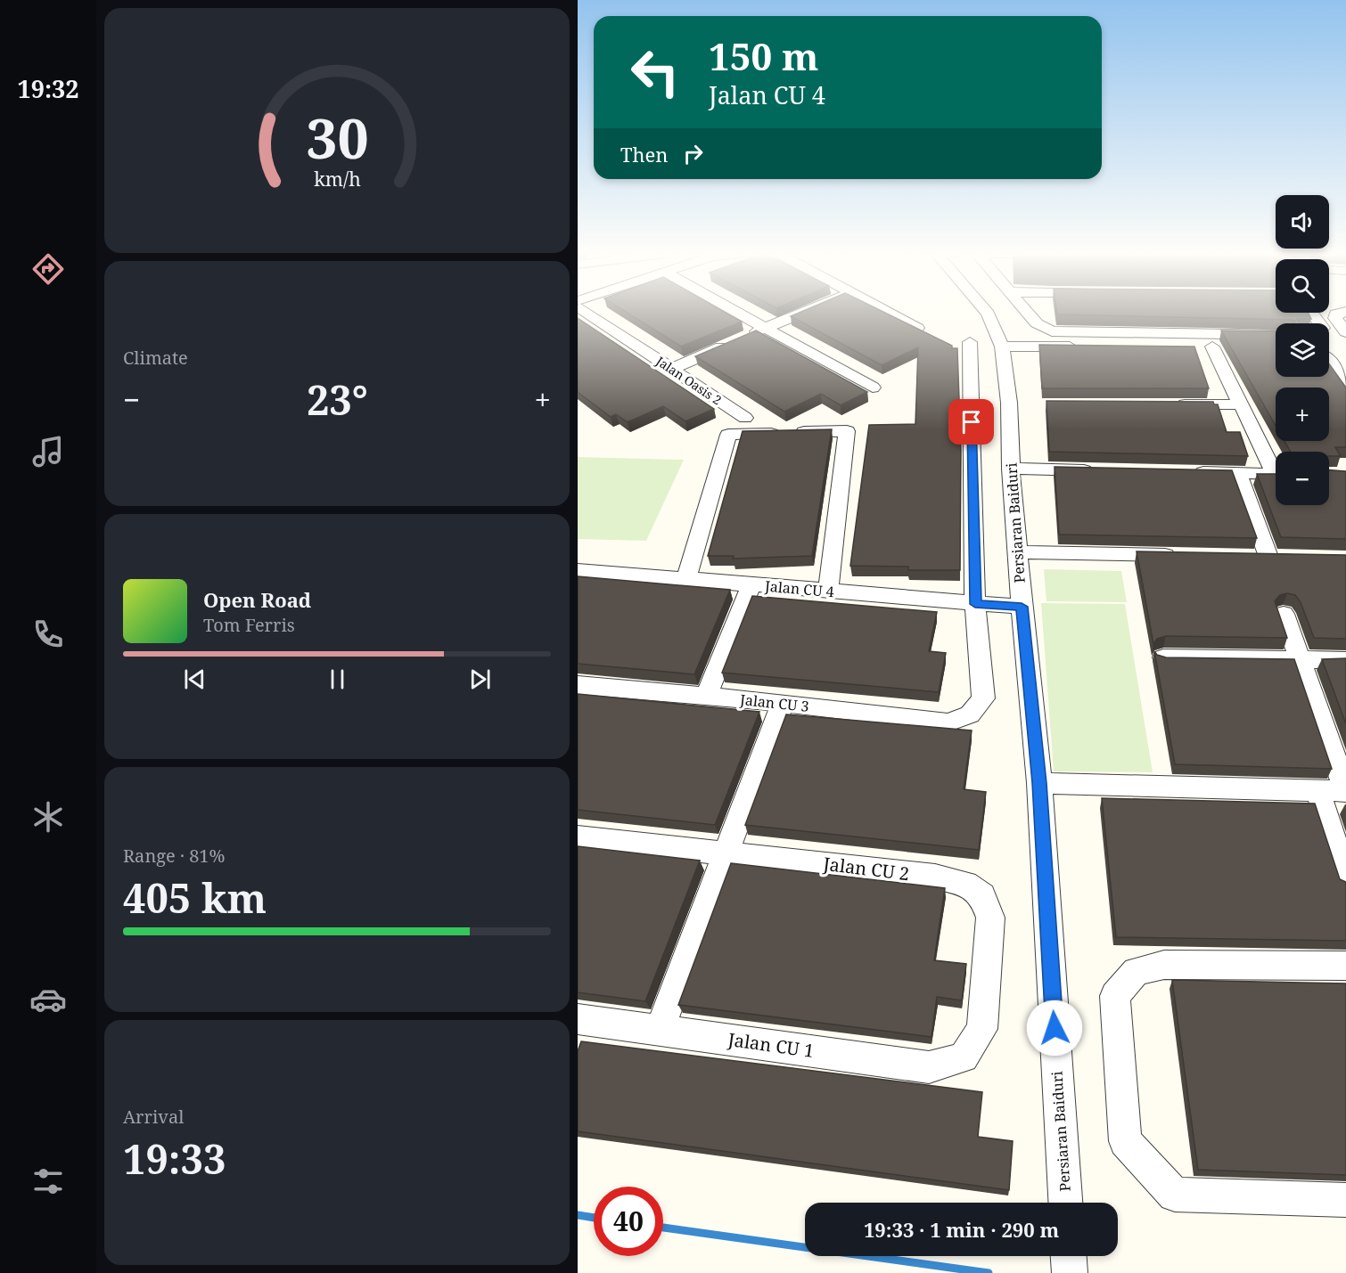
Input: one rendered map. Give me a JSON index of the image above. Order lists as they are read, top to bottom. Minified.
{"streets":{"street":["Jalan Oasis 2","Persiaran Baiduri","Jalan CU 4","Jalan CU 3","Jalan CU 2","Jalan CU 1"]},"crossings":[["Persiaran Baiduri","Jalan CU 4"],["Jalan CU 4","Jalan CU 3"],["Jalan CU 2","Jalan CU 1"]],"page":{"tabs":"19:32","turn":["150 m","Jalan CU 4"],"then":"Then","map_buttons":["+","−"],"tile":["Climate",["Range · 81%","405 km"],["Arrival","19:33"]],"heat":["−","23°","+"],"song":["Open Road","Tom Ferris"],"limit":"40","trip":"19:33 · 1 min · 290 m","gauge":["30","km/h"]}}
